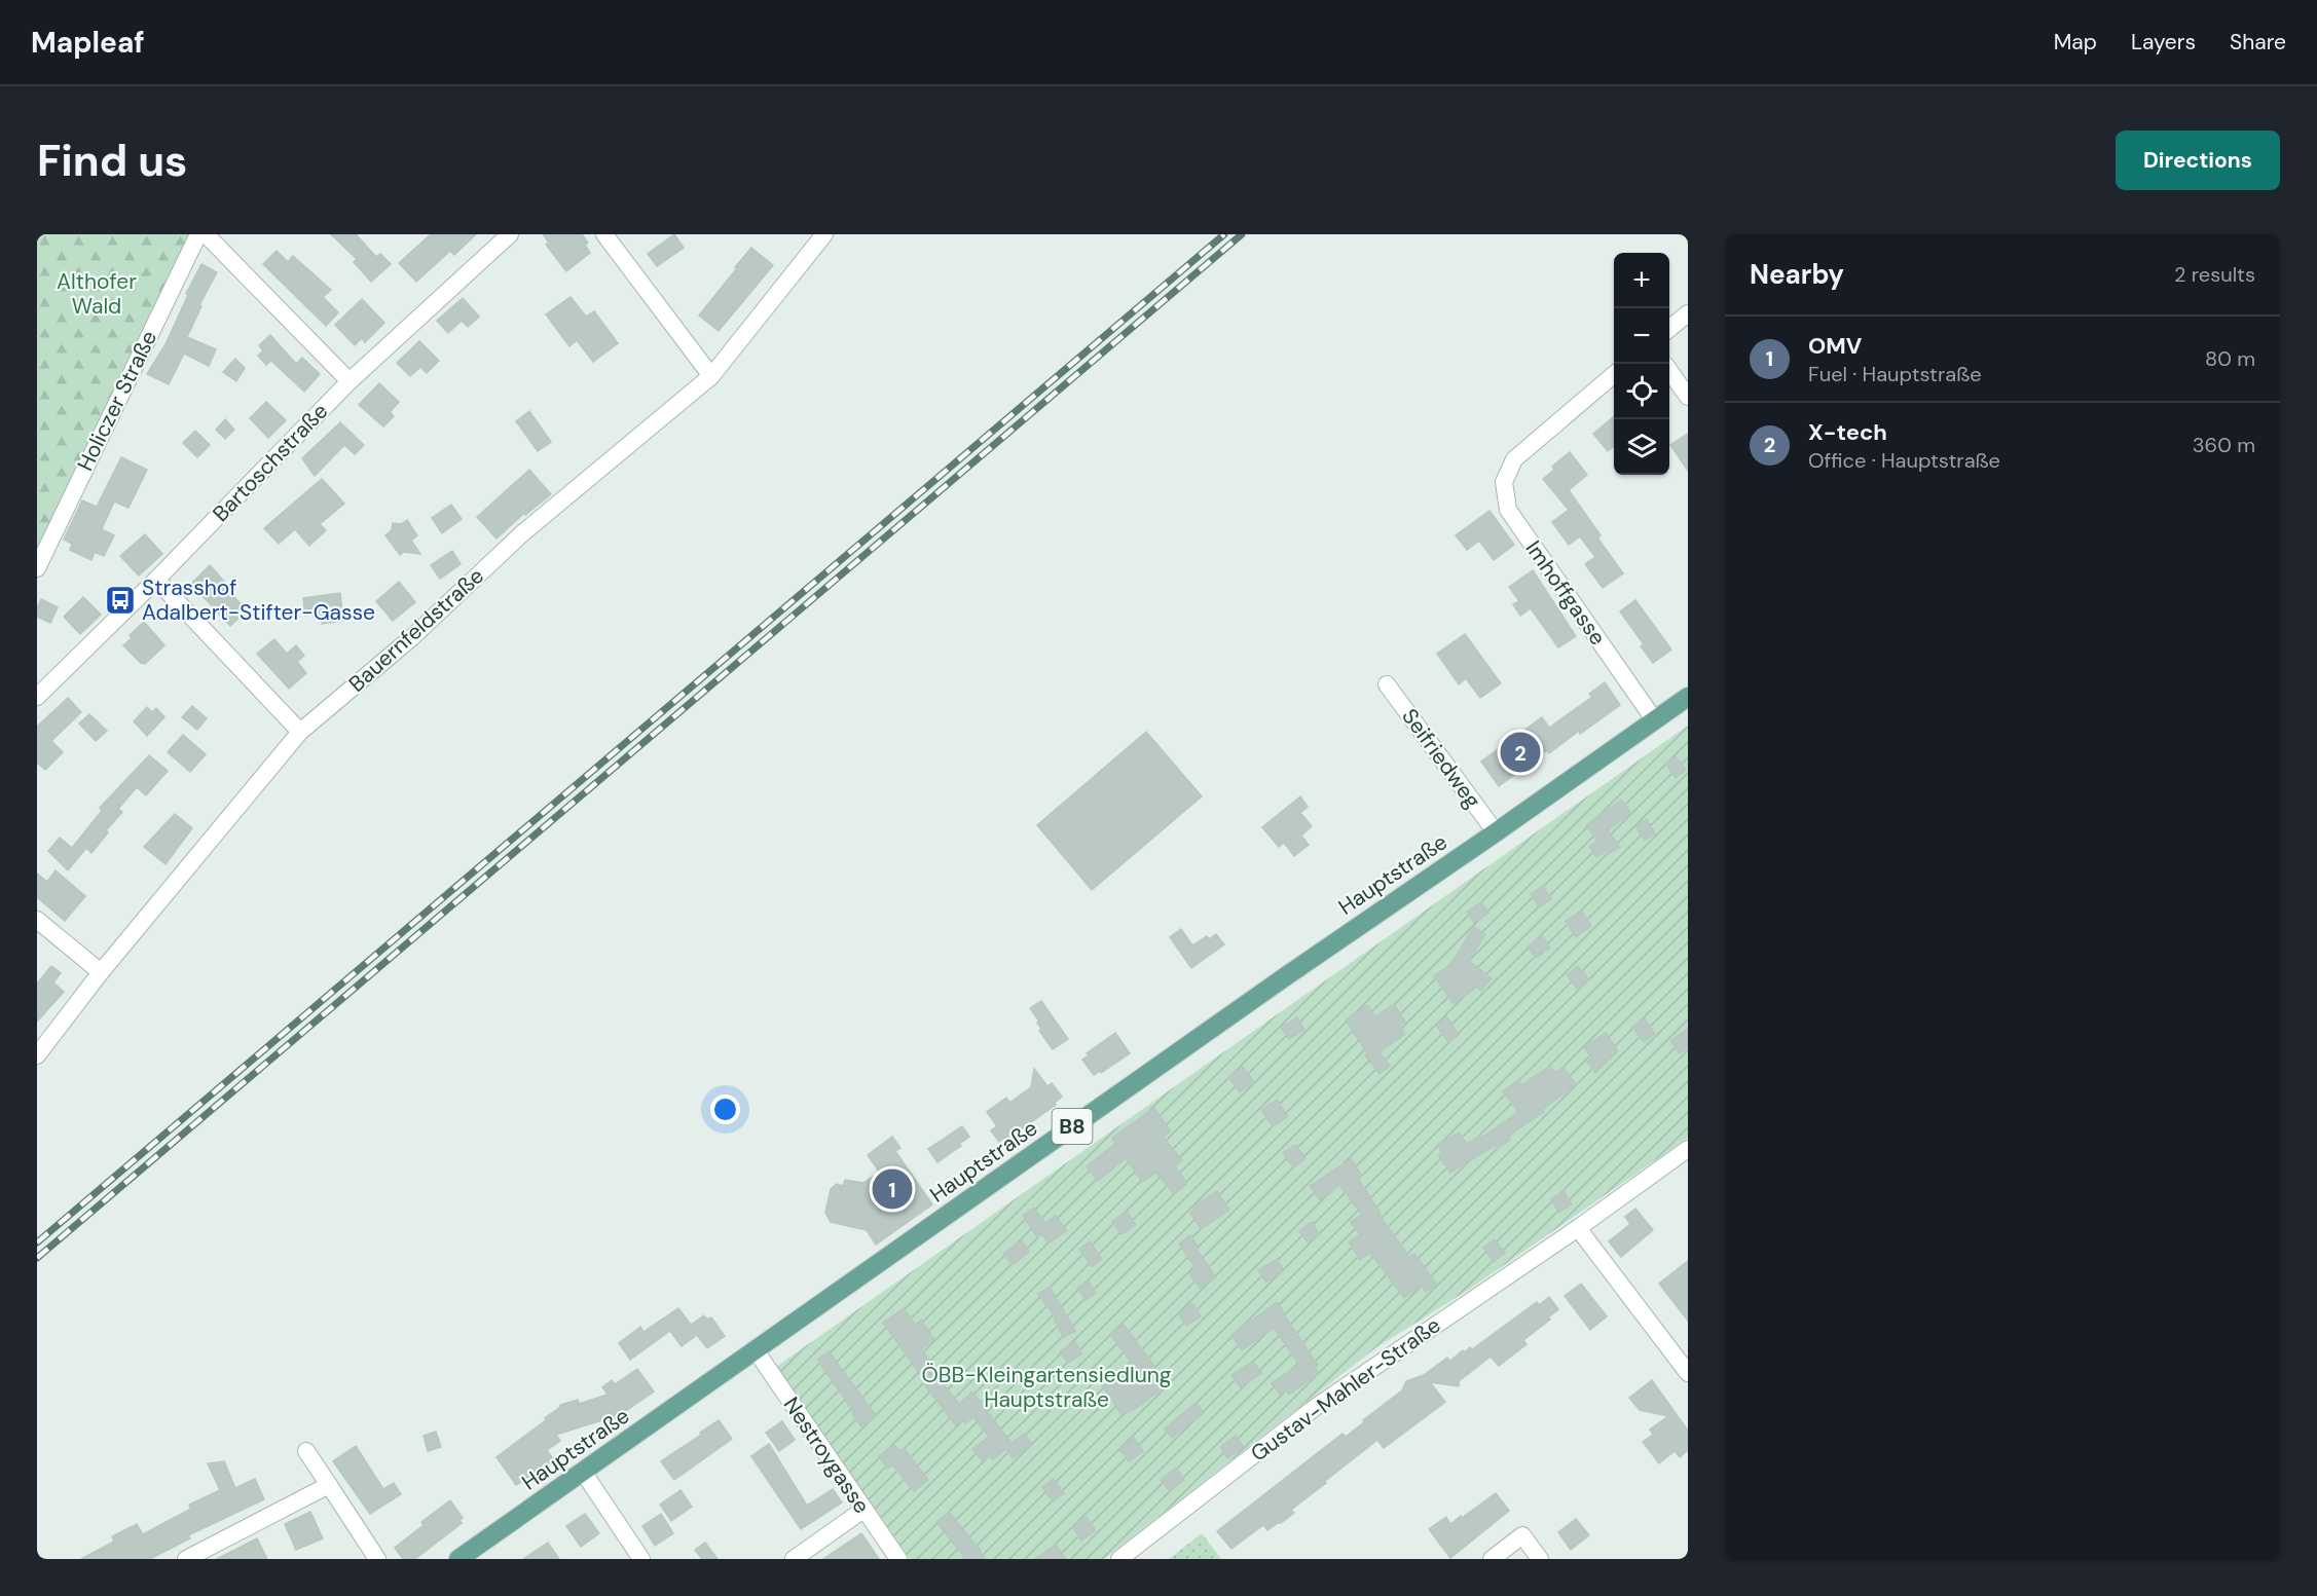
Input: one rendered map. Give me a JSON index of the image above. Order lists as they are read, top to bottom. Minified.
{"streets":{"main road":["Hauptstraße","B8"],"street":["Holiczer Straße","Bartoschstraße","Imhoffgasse","Bauernfeldstraße","Seifriedweg","Gustav-Mahler-Straße","Nestroygasse"]},"crossings":[["Imhoffgasse","Hauptstraße"],["Seifriedweg","Hauptstraße"],["Hauptstraße","Nestroygasse"]],"parks":["Althofer Wald","ÖBB-Kleingartensiedlung Hauptstraße"],"places":{"bus stop":["Strasshof Adalbert-Stifter-Gasse"]},"page":{"header":"Mapleaf","nav":["Map","Layers","Share"],"buttons":"Directions","title":"Find us","heading":["Nearby","2 results"],"map_buttons":["+","−"],"list":[{"mark":"1","name":"OMV","note":"Fuel · Hauptstraße","value":"80 m"},{"mark":"2","name":"X-tech","note":"Office · Hauptstraße","value":"360 m"}],"pins":["2","1"]}}
